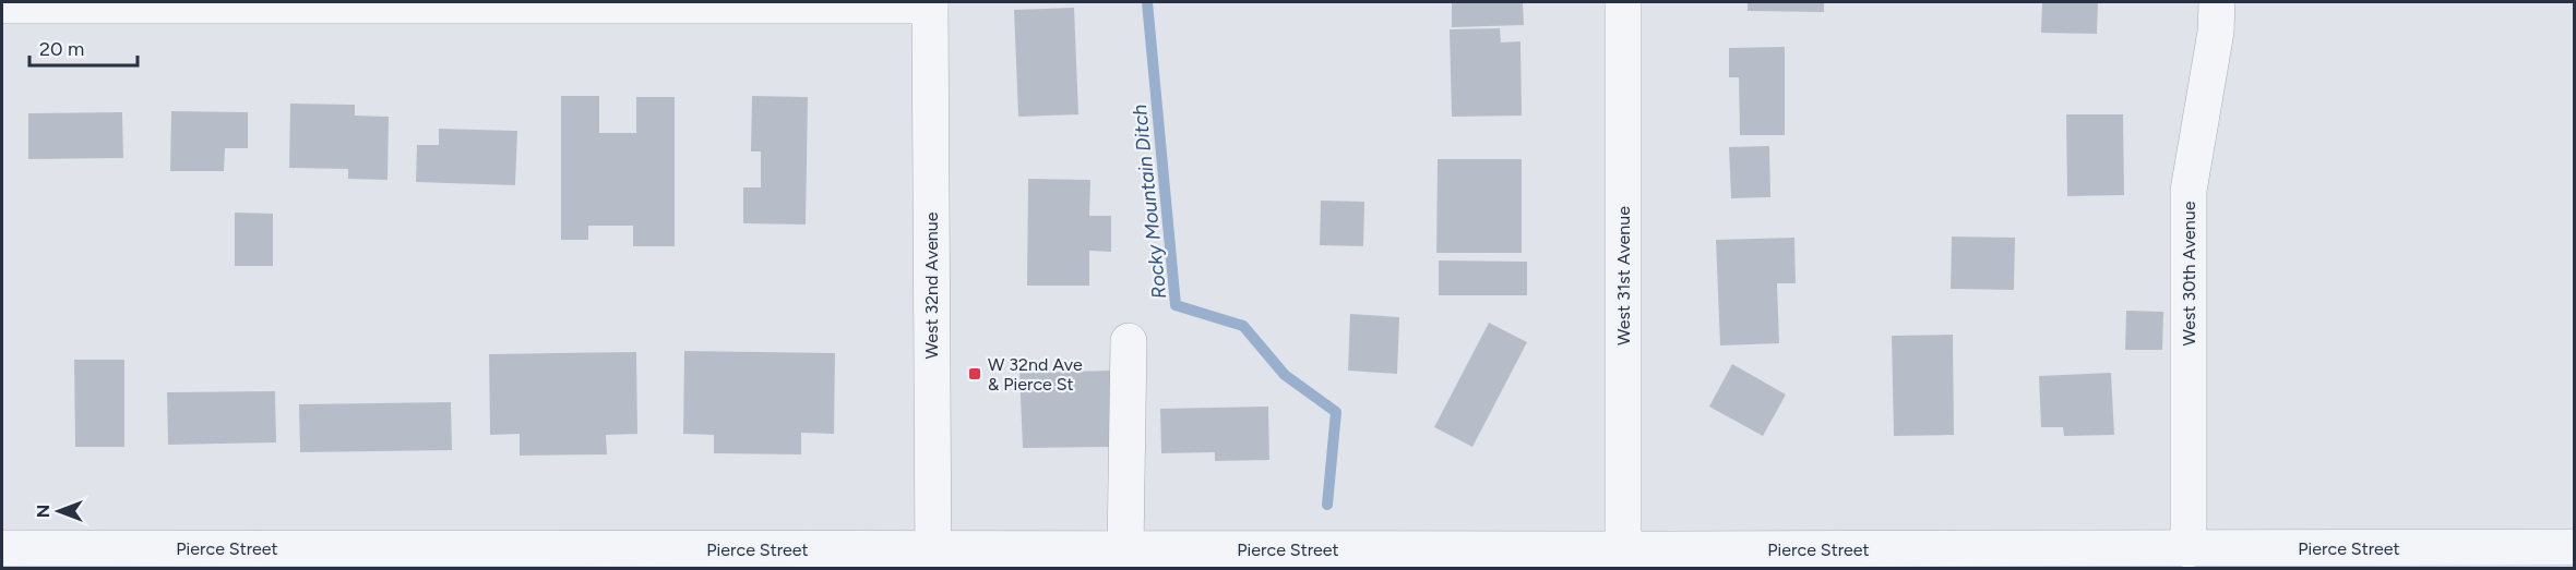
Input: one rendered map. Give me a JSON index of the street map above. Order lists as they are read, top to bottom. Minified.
{"streets":{"street":["West 30th Avenue","West 31st Avenue","West 32nd Avenue","Pierce Street"]},"crossings":[["West 30th Avenue","Pierce Street"],["West 31st Avenue","Pierce Street"],["West 32nd Avenue","Pierce Street"]],"water":["Rocky Mountain Ditch"],"places":{"transit":["W 32nd Ave & Pierce St"]},"scale_bar":"20 m","north":"left"}
